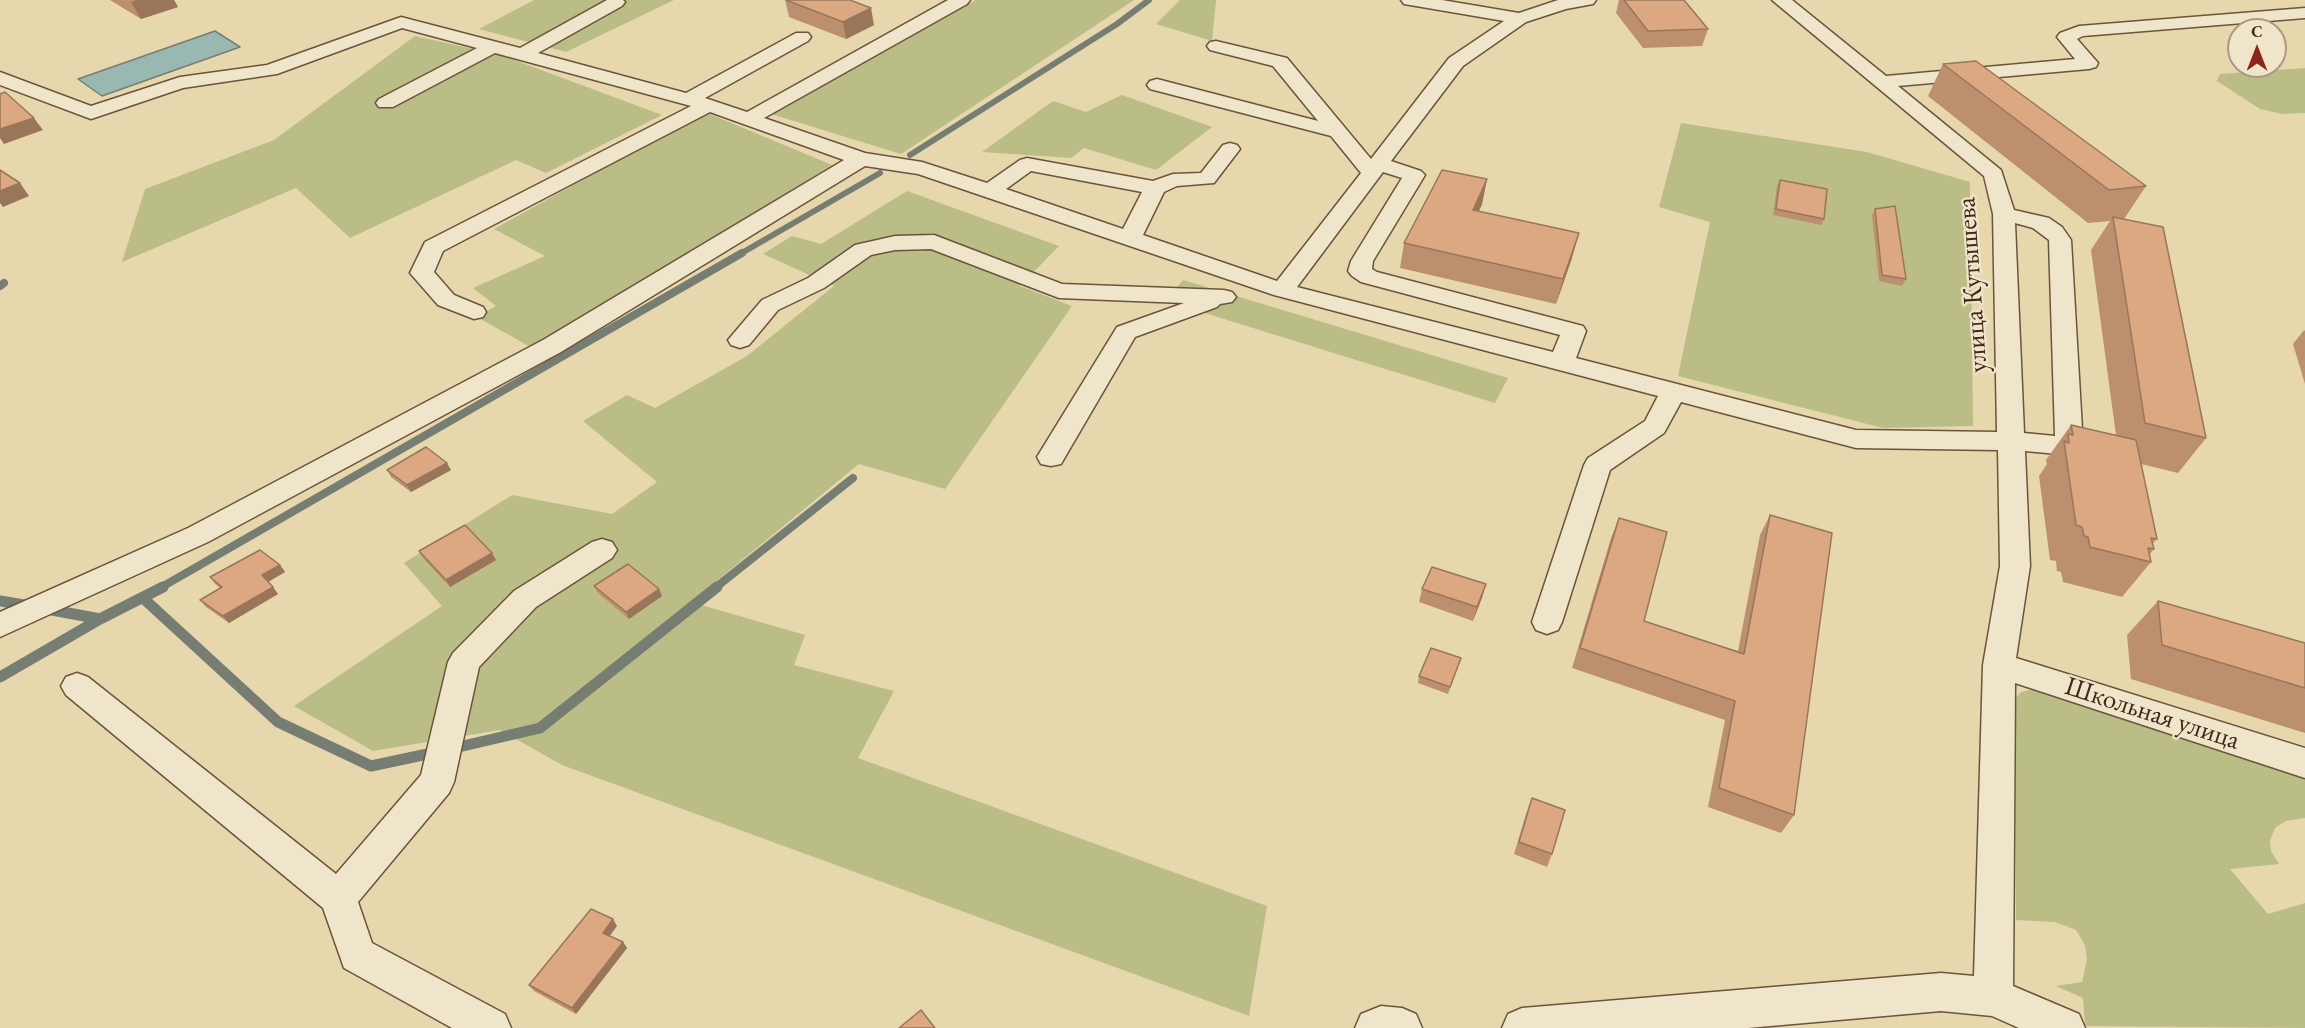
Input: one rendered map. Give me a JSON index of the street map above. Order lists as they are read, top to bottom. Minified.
{"streets":{"street":["улица Кутышева","Школьная улица"]},"crossings":[["улица Кутышева","Школьная улица"]],"north":"top"}
